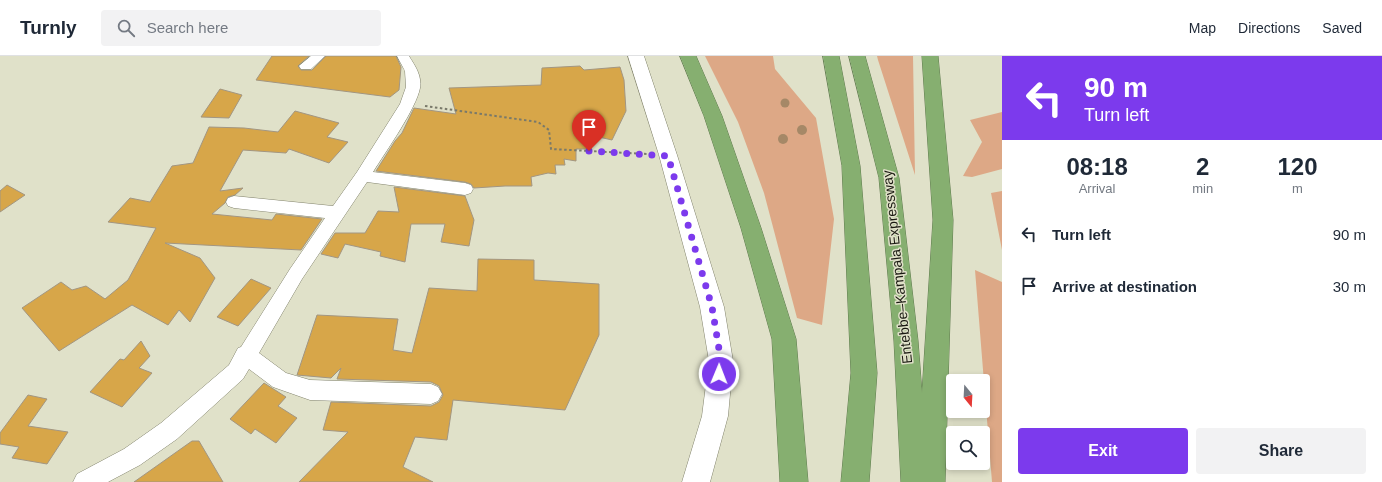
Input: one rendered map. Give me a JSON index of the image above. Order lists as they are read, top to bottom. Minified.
{"streets":{"highway":["Entebbe–Kampala Expressway"]},"north":"bottom","page":{"header":"Turnly","search":"Search here","nav":["Map","Directions","Saved"],"turn":["90 m","Turn left"],"eta":["08:18","Arrival","2","min","120","m"],"list":[{"name":"Turn left","value":"90 m"},{"name":"Arrive at destination","value":"30 m"}],"buttons":["Exit","Share"]}}
